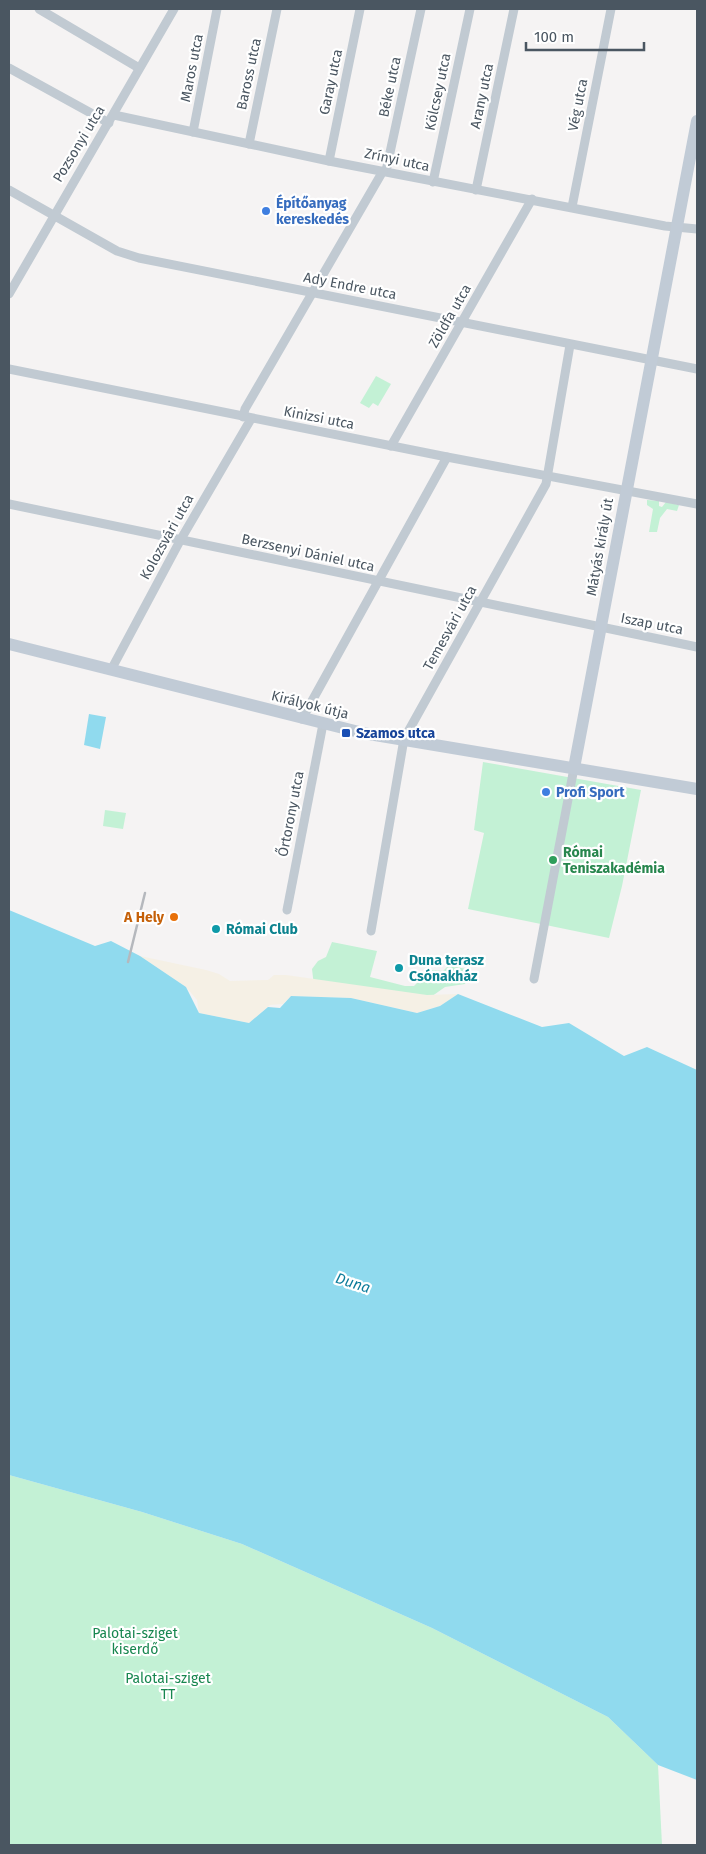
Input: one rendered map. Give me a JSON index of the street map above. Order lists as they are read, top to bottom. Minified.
{"streets":{"street":["Maros utca","Baross utca","Garay utca","Béke utca","Kölcsey utca","Arany utca","Vég utca","Pozsonyi utca","Zrínyi utca","Ady Endre utca","Zöldfa utca","Kinizsi utca","Kolozsvári utca","Mátyás király út","Berzsenyi Dániel utca","Iszap utca","Temesvári utca","Királyok útja","Őrtorony utca"]},"crossings":[["Maros utca","Zrínyi utca"],["Baross utca","Zrínyi utca"],["Garay utca","Zrínyi utca"],["Béke utca","Zrínyi utca"],["Béke utca","Kolozsvári utca"],["Kölcsey utca","Zrínyi utca"],["Arany utca","Zrínyi utca"],["Vég utca","Zrínyi utca"],["Pozsonyi utca","Zrínyi utca"],["Pozsonyi utca","Ady Endre utca"],["Zrínyi utca","Zöldfa utca"],["Zrínyi utca","Kolozsvári utca"],["Zrínyi utca","Mátyás király út"],["Ady Endre utca","Zöldfa utca"],["Ady Endre utca","Kolozsvári utca"],["Ady Endre utca","Mátyás király út"],["Ady Endre utca","Temesvári utca"],["Zöldfa utca","Kinizsi utca"],["Kinizsi utca","Kolozsvári utca"],["Kinizsi utca","Mátyás király út"],["Kinizsi utca","Temesvári utca"],["Kolozsvári utca","Berzsenyi Dániel utca"],["Kolozsvári utca","Királyok útja"],["Mátyás király út","Berzsenyi Dániel utca"],["Mátyás király út","Iszap utca"],["Mátyás király út","Királyok útja"],["Berzsenyi Dániel utca","Iszap utca"],["Berzsenyi Dániel utca","Temesvári utca"],["Temesvári utca","Királyok útja"],["Királyok útja","Őrtorony utca"]],"water":["Duna"],"parks":["Palotai-sziget kiserdő","Palotai-sziget TT"],"places":{"other":["Építőanyag kereskedés","Profi Sport","Római Teniszakadémia","A Hely","Római Club","Duna terasz Csónakház"],"transit":["Szamos utca"]},"scale_bar":"100 m"}
